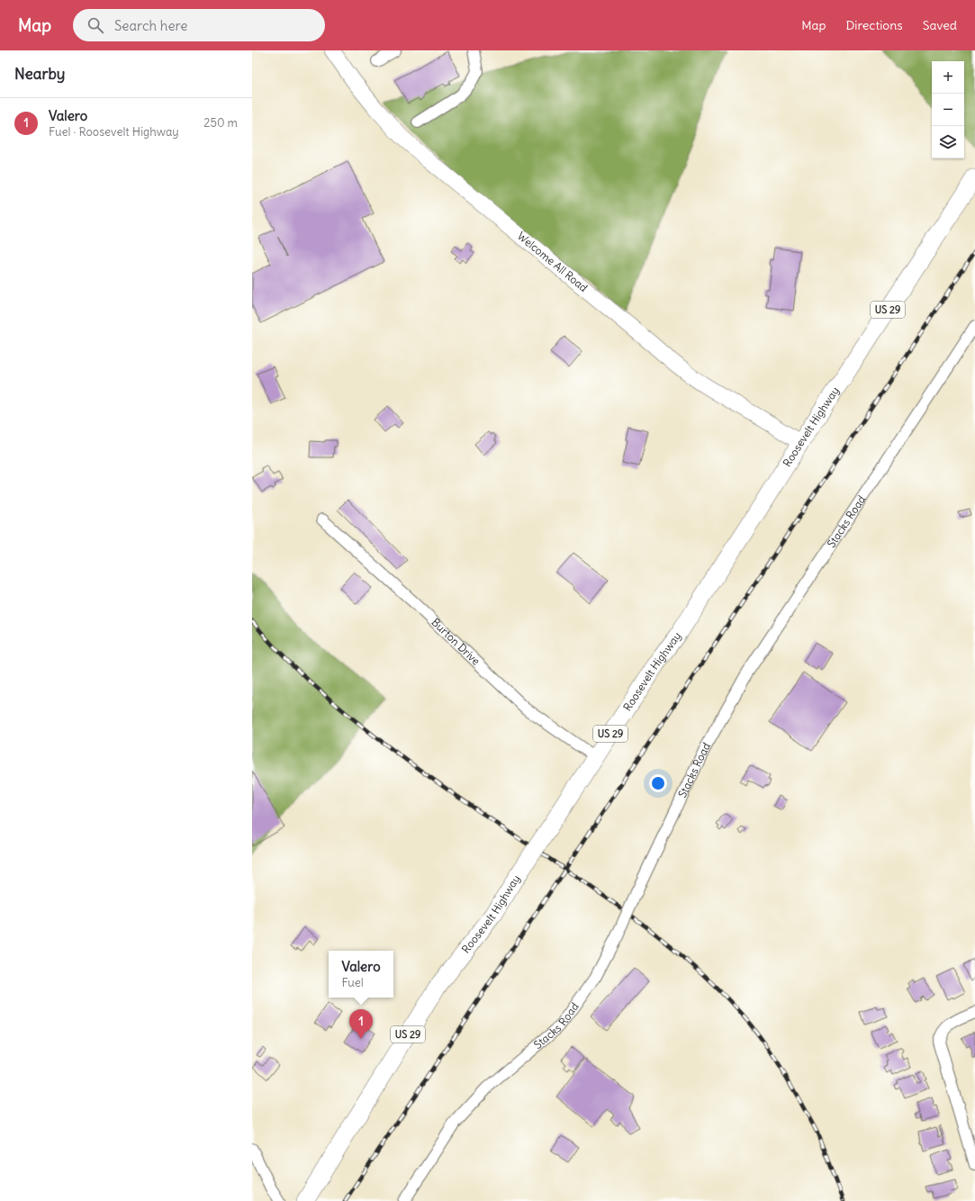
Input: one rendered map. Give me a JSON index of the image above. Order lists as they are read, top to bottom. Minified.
{"streets":{"main road":["US 29","Roosevelt Highway"],"street":["Welcome All Road","Stacks Road","Burton Drive"]},"crossings":[["Welcome All Road","Roosevelt Highway"],["Roosevelt Highway","Burton Drive"]],"page":{"header":"Map","search":"Search here","nav":["Map","Directions","Saved"],"heading":"Nearby","map_buttons":["+","−"],"list":[{"mark":"1","name":"Valero","note":"Fuel · Roosevelt Highway","value":"250 m"}],"popup":["Valero","Fuel"],"pins":"1"}}
